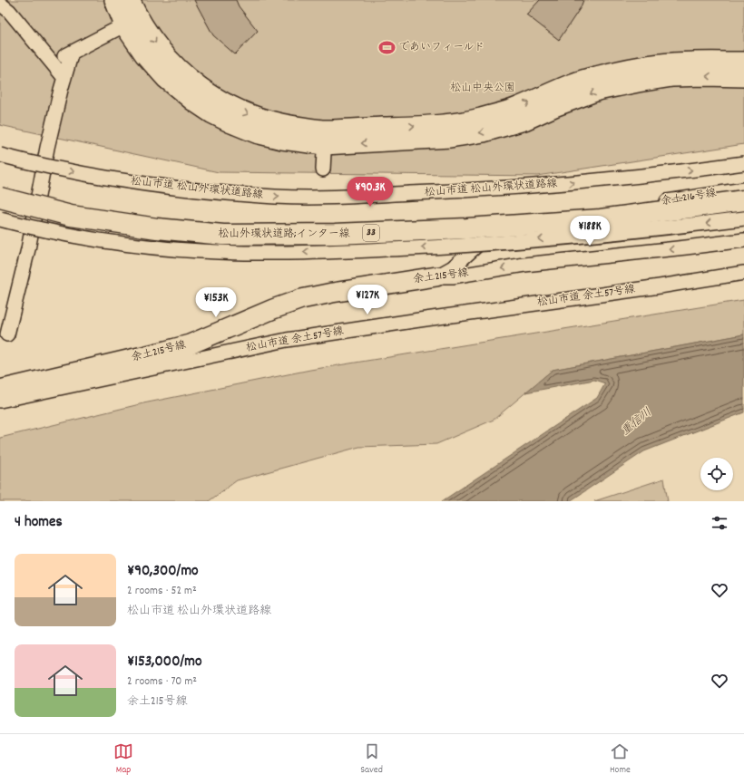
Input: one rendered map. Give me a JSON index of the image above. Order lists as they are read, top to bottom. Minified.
{"streets":{"highway":["33","松山外環状道路;インター線"],"street":["松山市道 松山外環状道路線","余土216号線","余土215号線","松山市道 余土57号線"]},"crossings":[["余土216号線","余土215号線"],["余土215号線","松山市道 余土57号線"]],"water":["重信川"],"parks":["松山中央公園"],"places":{"sports":["であいフィールド"]},"page":{"price":["¥90.3K","¥188K","¥127K","¥153K"],"heading":"4 homes","list":[{"name":"¥90,300/mo","note":"2 rooms · 52 m² · 松山市道 松山外環状道路線"},{"name":"¥153,000/mo","note":"2 rooms · 70 m² · 余土215号線"}],"tabs":["Map","Saved","Home"]}}
